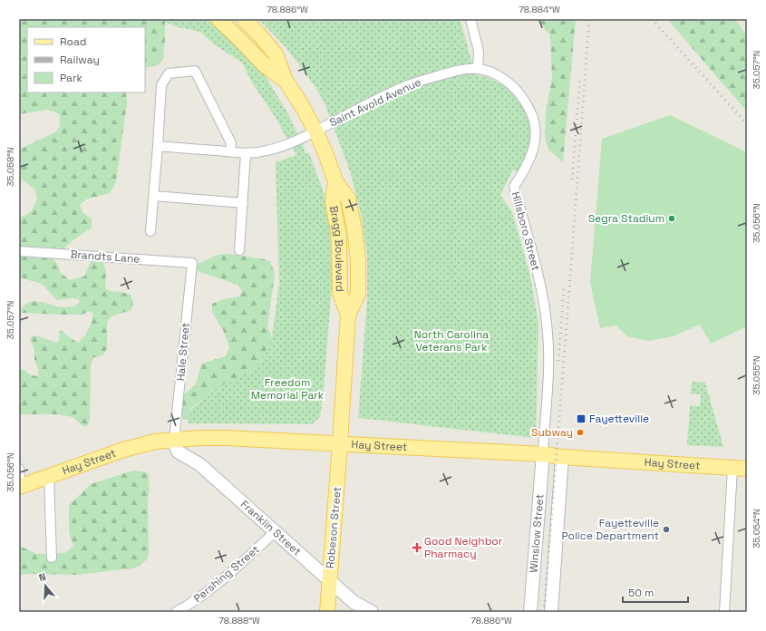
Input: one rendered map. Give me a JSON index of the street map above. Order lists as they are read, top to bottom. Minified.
{"streets":{"main road":["Bragg Boulevard","Hay Street","Robeson Street"],"street":["Saint Avold Avenue","Hillsboro Street","Brandts Lane","Hale Street","Franklin Street","Winslow Street","Pershing Street"]},"crossings":[["Saint Avold Avenue","Hillsboro Street"],["Saint Avold Avenue","Bragg Boulevard"],["Hillsboro Street","Hay Street"],["Hillsboro Street","Winslow Street"],["Bragg Boulevard","Hay Street"],["Bragg Boulevard","Robeson Street"],["Brandts Lane","Hale Street"],["Hale Street","Hay Street"],["Hale Street","Franklin Street"],["Hay Street","Franklin Street"],["Hay Street","Robeson Street"],["Hay Street","Winslow Street"],["Franklin Street","Robeson Street"],["Franklin Street","Pershing Street"]],"parks":["North Carolina Veterans Park","Freedom Memorial Park"],"places":{"other":["Segra Stadium","Subway","Fayetteville Police Department"],"transit":["Fayetteville"],"health":["Good Neighbor Pharmacy"]},"legend":["Road","Railway","Park"],"scale_bar":"50 m","north":"top","coordinates":["78.886°W","78.884°W","35.057°N","35.058°N","35.056°N","35.055°N","35.054°N","78.888°W"]}
